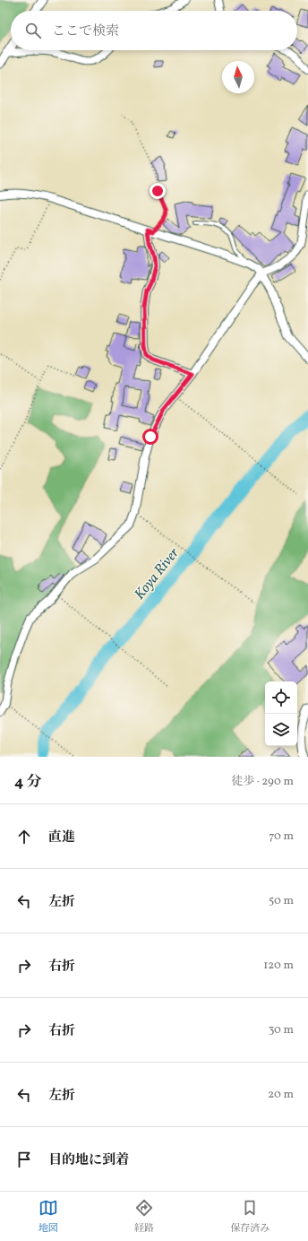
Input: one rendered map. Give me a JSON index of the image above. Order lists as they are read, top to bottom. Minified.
{"water":["Koya River"],"north":"top","page":{"search":"ここで検索","heading":["4 分","徒歩 · 290 m"],"list":[["直進","70 m"],["左折","50 m"],["右折","120 m"],["右折","30 m"],["左折","20 m"],"目的地に到着"],"nav":["地図","経路","保存済み"]}}
